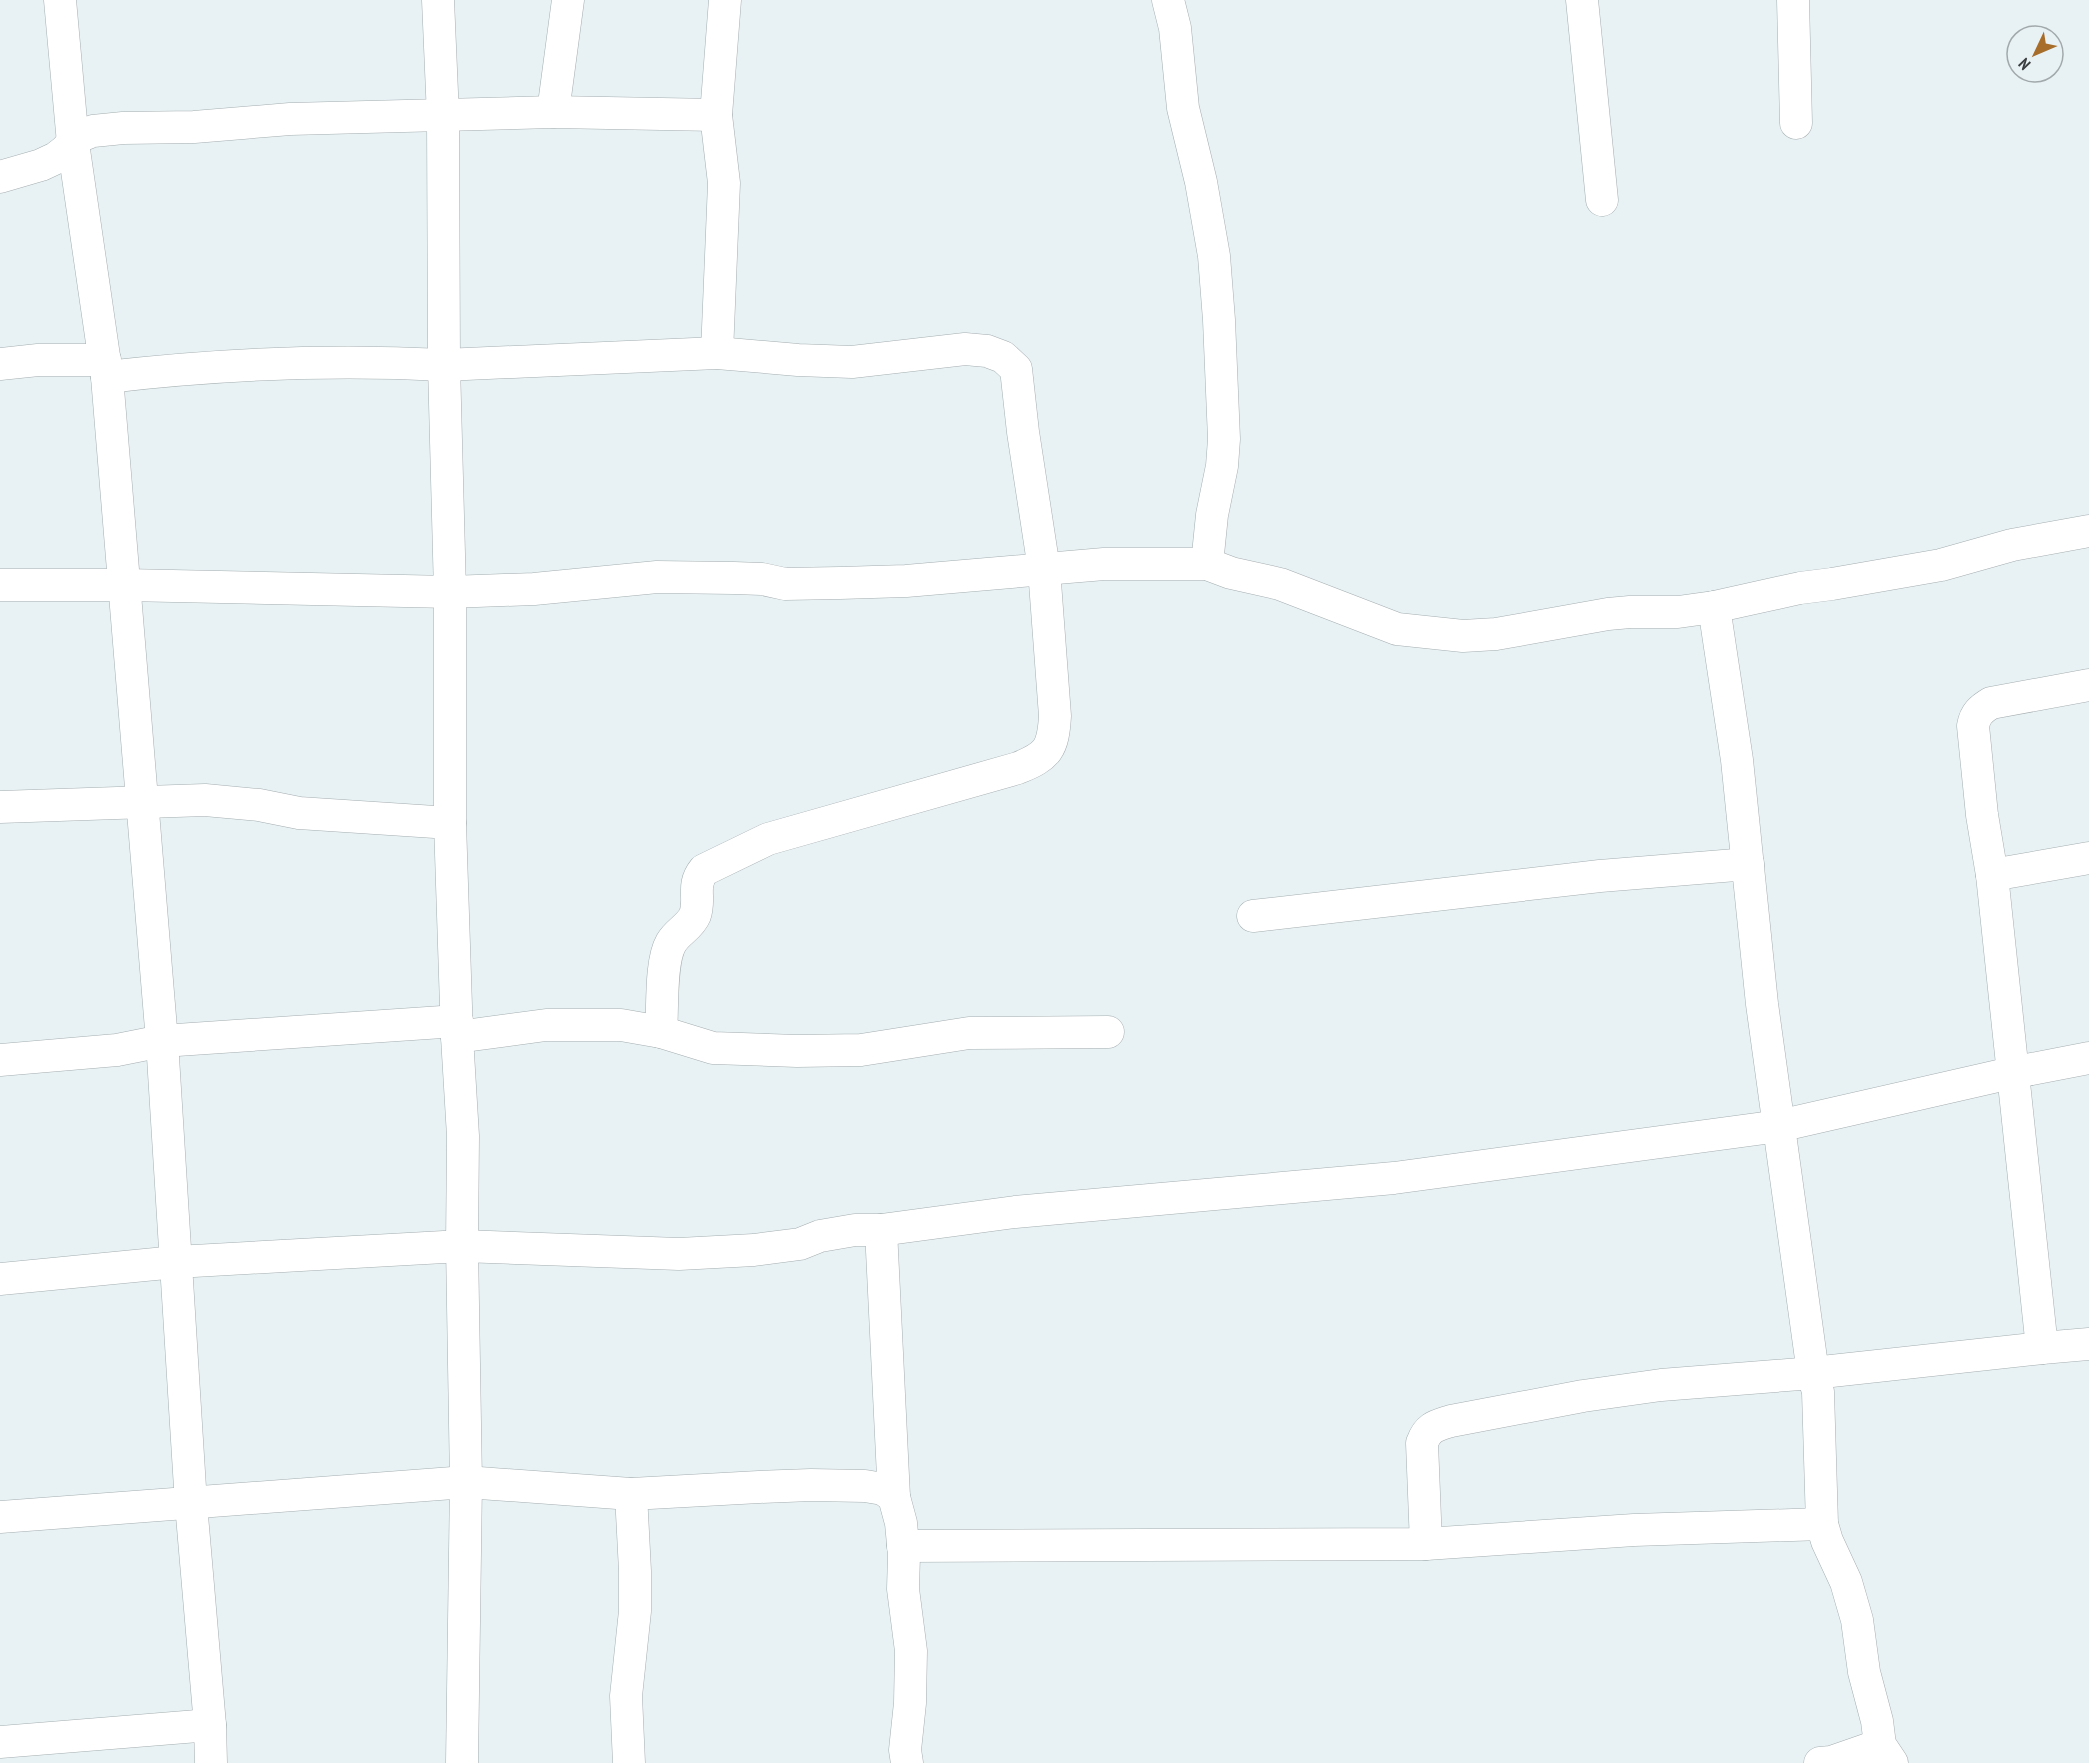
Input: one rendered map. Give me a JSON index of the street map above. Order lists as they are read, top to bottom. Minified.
{"north":"bottom left"}
